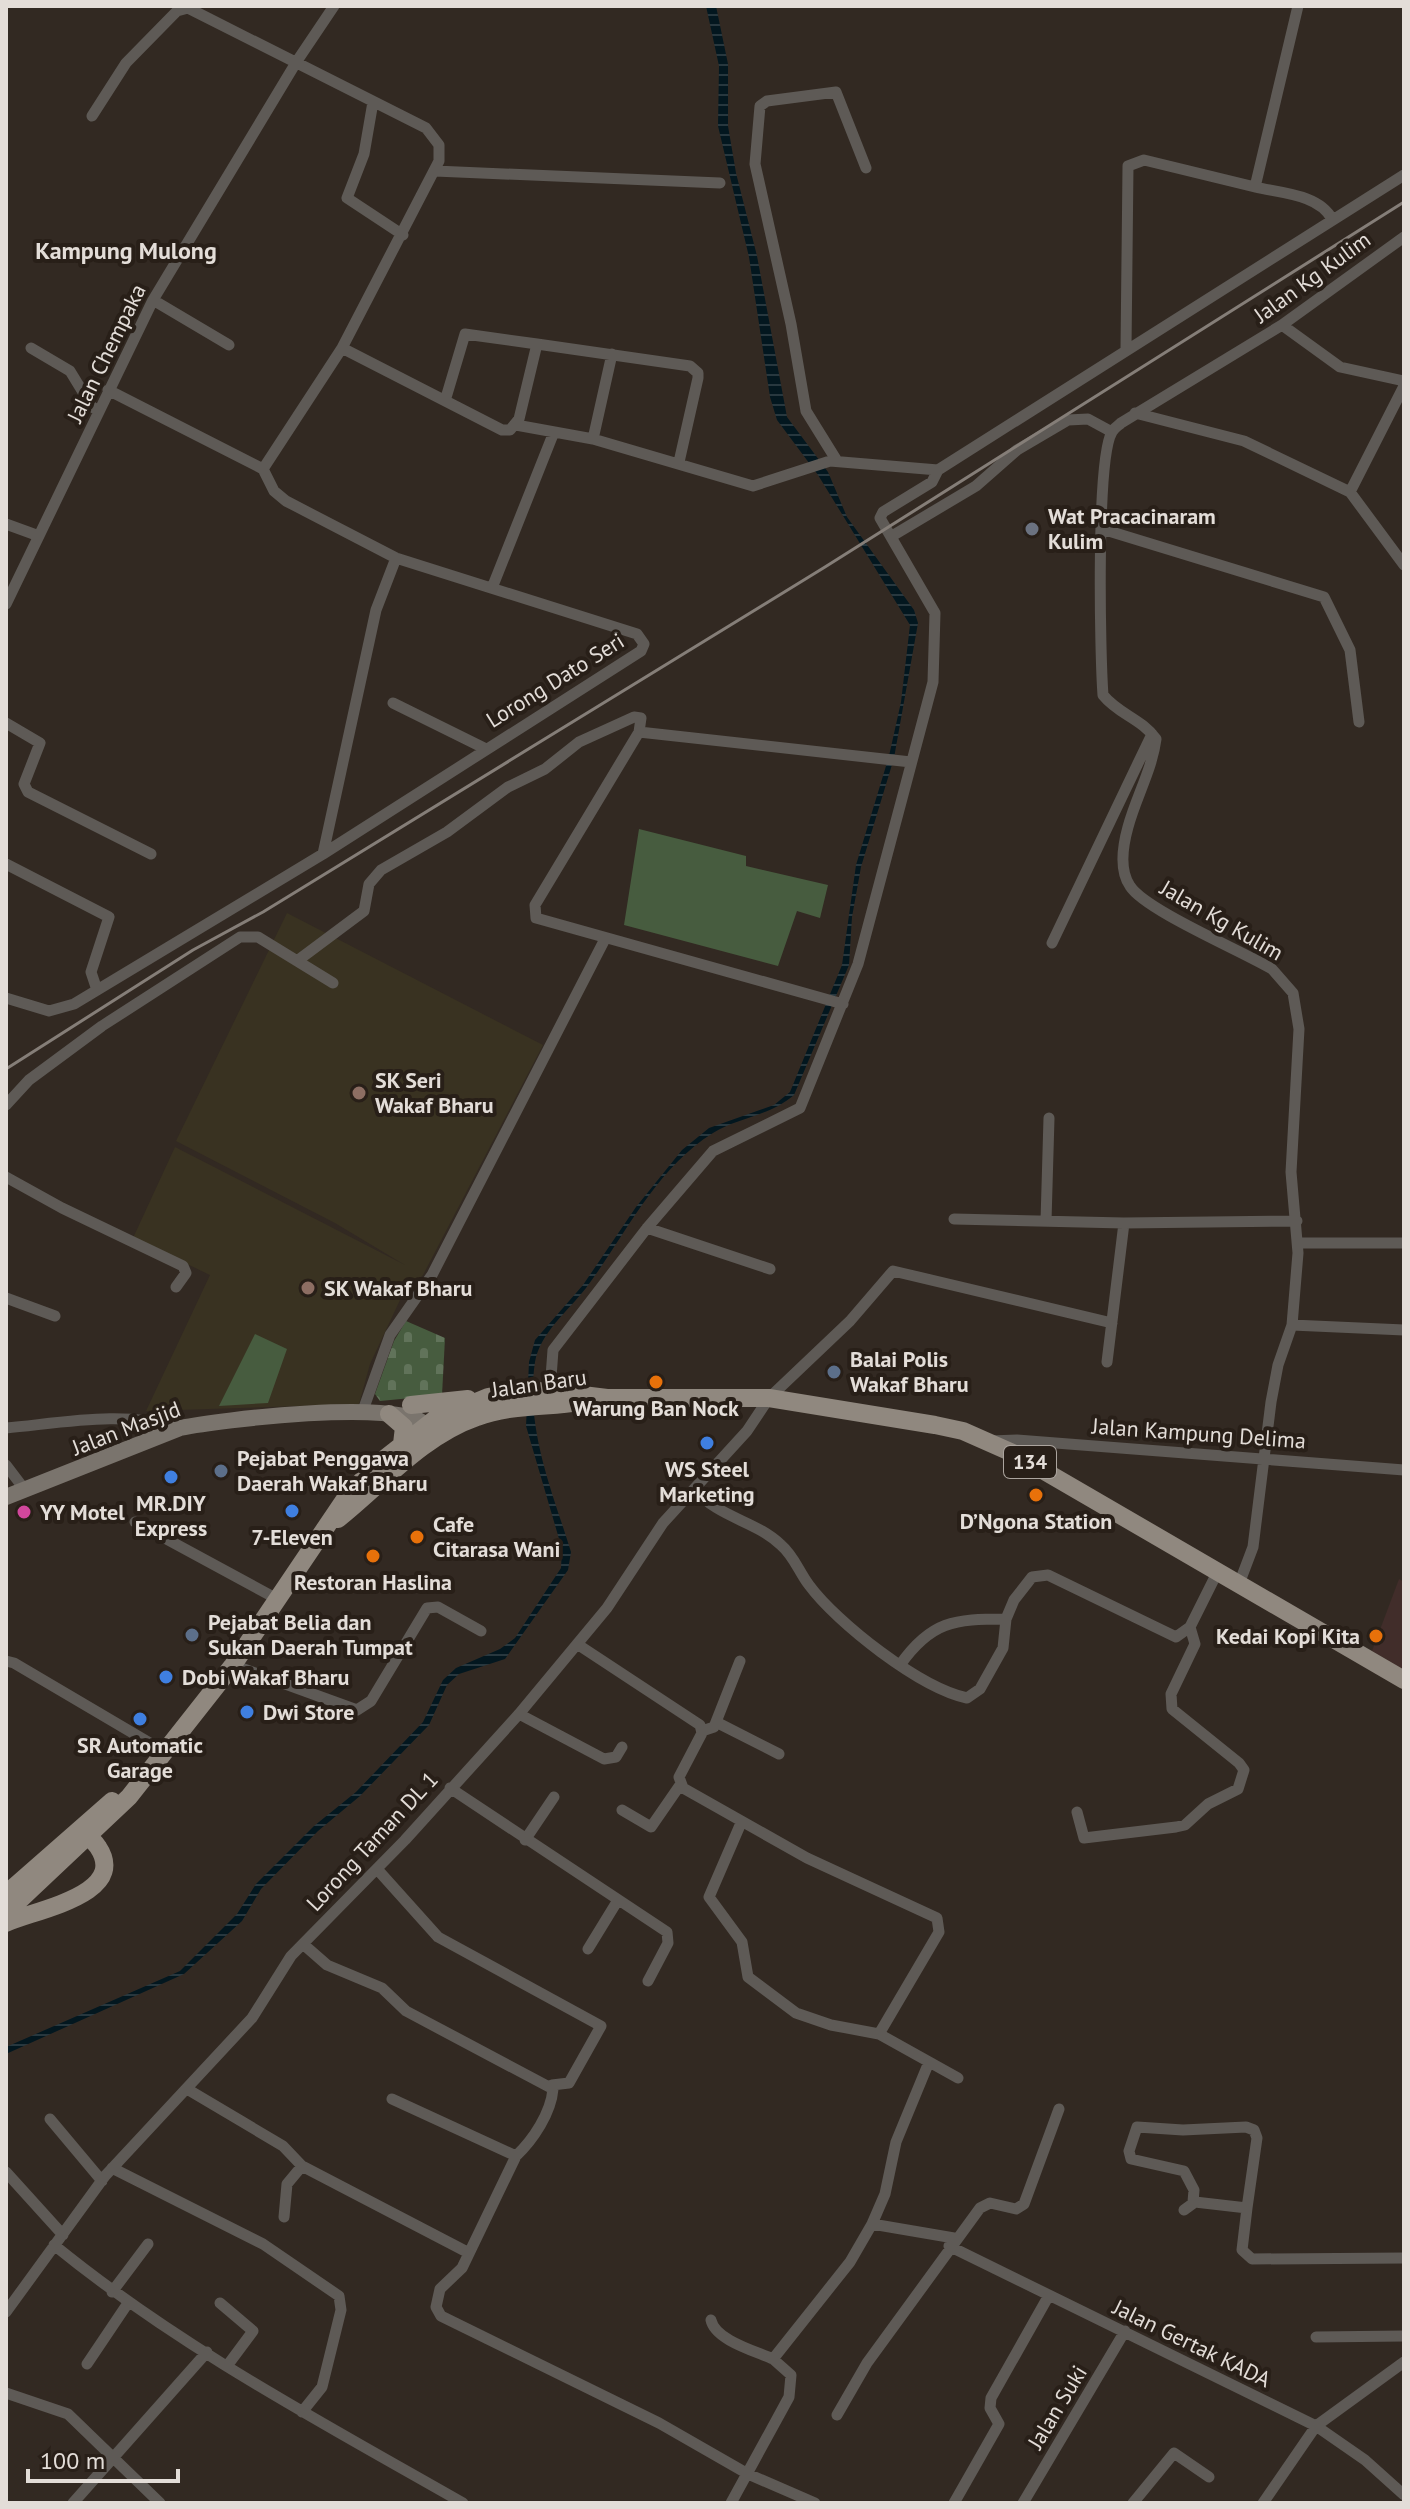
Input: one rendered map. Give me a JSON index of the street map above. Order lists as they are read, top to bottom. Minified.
{"streets":{"main road":["Jalan Baru","134"],"street":["Jalan Kg Kulim","Jalan Chempaka","Lorong Dato Seri","Jalan Masjid","Jalan Kampung Delima","Lorong Taman DL 1","Jalan Gertak KADA","Jalan Suki"]},"crossings":[["Jalan Kg Kulim","Jalan Kampung Delima"],["Jalan Kg Kulim","134"],["Jalan Chempaka","Lorong Dato Seri"],["Jalan Baru","Jalan Masjid"],["Jalan Baru","134"],["Jalan Kampung Delima","134"],["134","Lorong Taman DL 1"],["Jalan Gertak KADA","Jalan Suki"]],"districts":["Kampung Mulong"],"places":["Wat Pracacinaram Kulim","SK Seri Wakaf Bharu","SK Wakaf Bharu","Balai Polis Wakaf Bharu","Warung Ban Nock","WS Steel Marketing","Pejabat Penggawa Daerah Wakaf Bharu","MR.DIY Express","D’Ngona Station","7-Eleven","YY Motel","Cafe Citarasa Wani","Restoran Haslina","Pejabat Belia dan Sukan Daerah Tumpat","Kedai Kopi Kita","Dobi Wakaf Bharu","Dwi Store","SR Automatic Garage"],"scale_bar":"100 m"}
